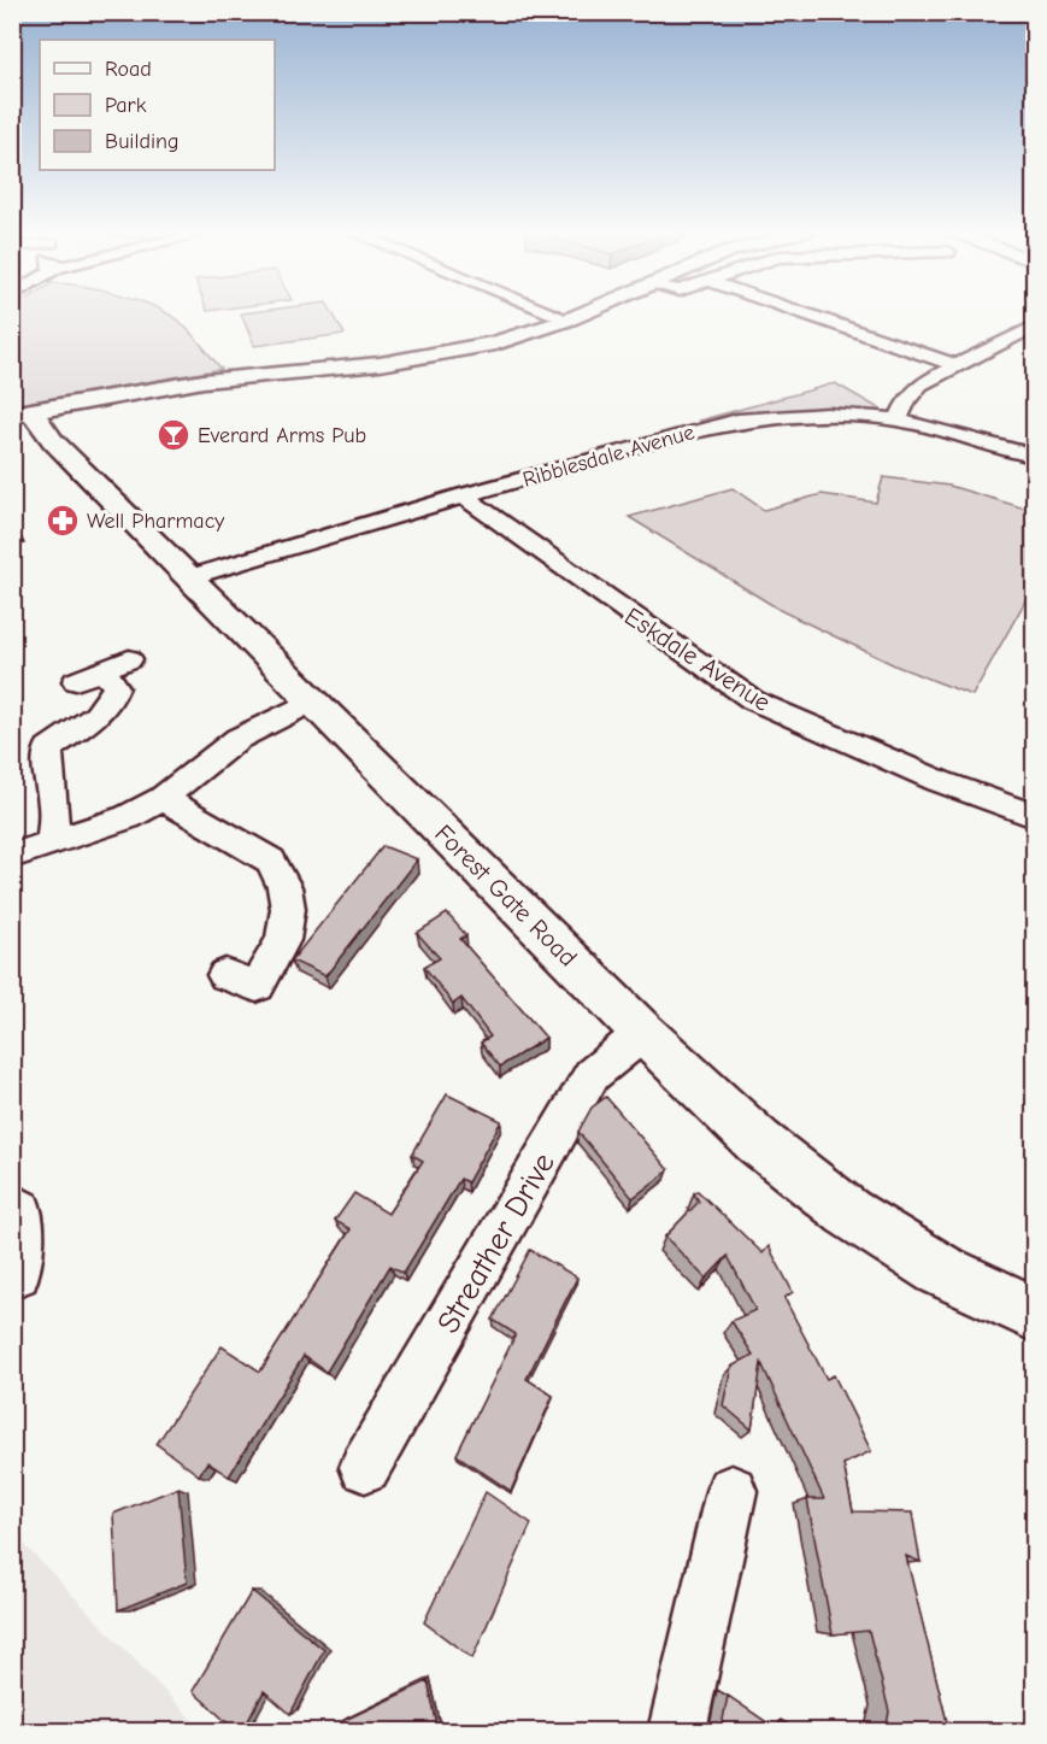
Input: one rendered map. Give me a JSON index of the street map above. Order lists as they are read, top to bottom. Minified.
{"streets":{"street":["Ribblesdale Avenue","Eskdale Avenue","Forest Gate Road","Streather Drive"]},"crossings":[["Ribblesdale Avenue","Eskdale Avenue"],["Ribblesdale Avenue","Forest Gate Road"],["Forest Gate Road","Streather Drive"]],"places":{"bar":["Everard Arms Pub"],"pharmacy":["Well Pharmacy"]},"legend":["Road","Park","Building"]}
